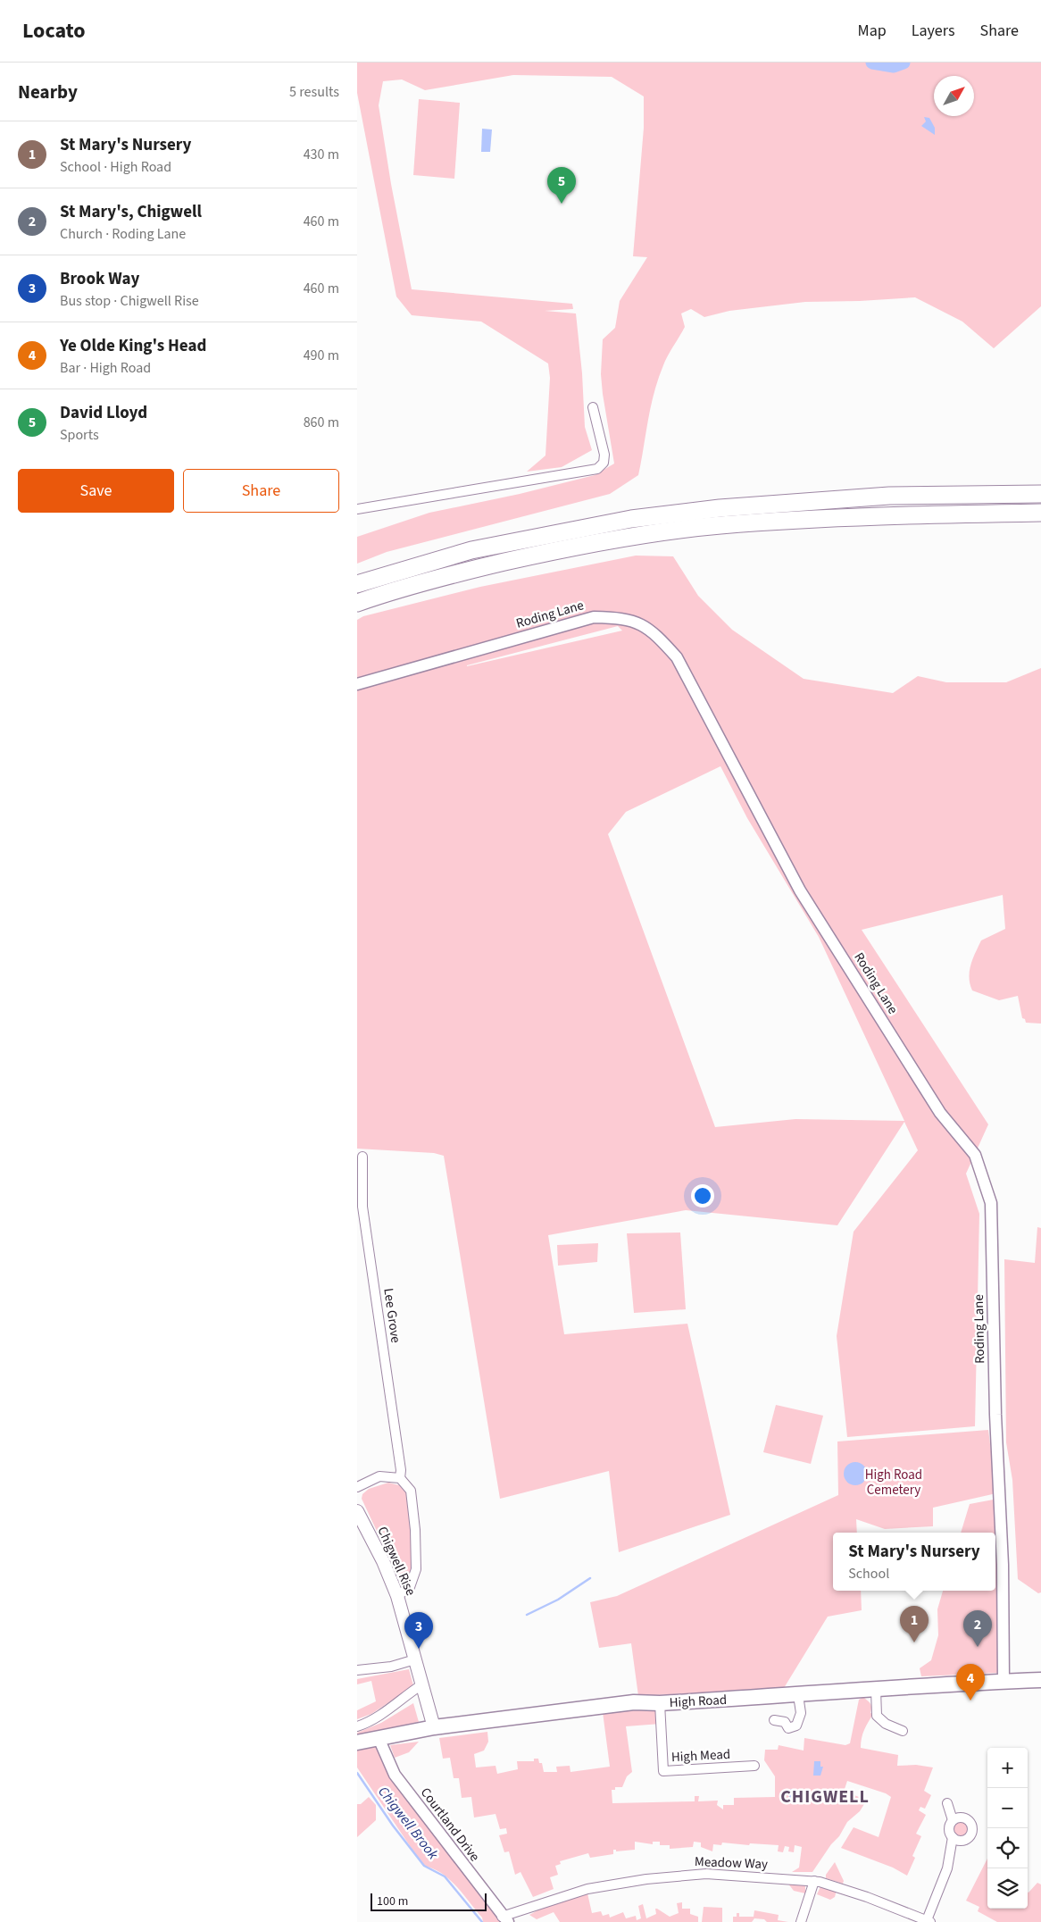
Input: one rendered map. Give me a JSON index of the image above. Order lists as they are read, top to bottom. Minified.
{"streets":{"main road":["Chigwell Rise","High Road"],"street":["Roding Lane","Lee Grove","High Mead","Courtland Drive","Meadow Way"]},"crossings":[["Roding Lane","High Road"],["Lee Grove","Chigwell Rise"],["Chigwell Rise","High Road"],["High Road","High Mead"],["High Road","Courtland Drive"],["Courtland Drive","Meadow Way"]],"districts":["CHIGWELL"],"water":["Chigwell Brook"],"parks":["High Road Cemetery"],"scale_bar":"100 m","north":"top right","page":{"header":"Locato","nav":["Map","Layers","Share"],"heading":["Nearby","5 results"],"list":[{"mark":"1","name":"St Mary's Nursery","note":"School · High Road","value":"430 m"},{"mark":"2","name":"St Mary's, Chigwell","note":"Church · Roding Lane","value":"460 m"},{"mark":"3","name":"Brook Way","note":"Bus stop · Chigwell Rise","value":"460 m"},{"mark":"4","name":"Ye Olde King's Head","note":"Bar · High Road","value":"490 m"},{"mark":"5","name":"David Lloyd","note":"Sports","value":"860 m"}],"pins":["5","1","2","3","4"],"buttons":["Save","Share"],"popup":["St Mary's Nursery","School"],"map_buttons":["+","−"],"scale":"100 m"}}
